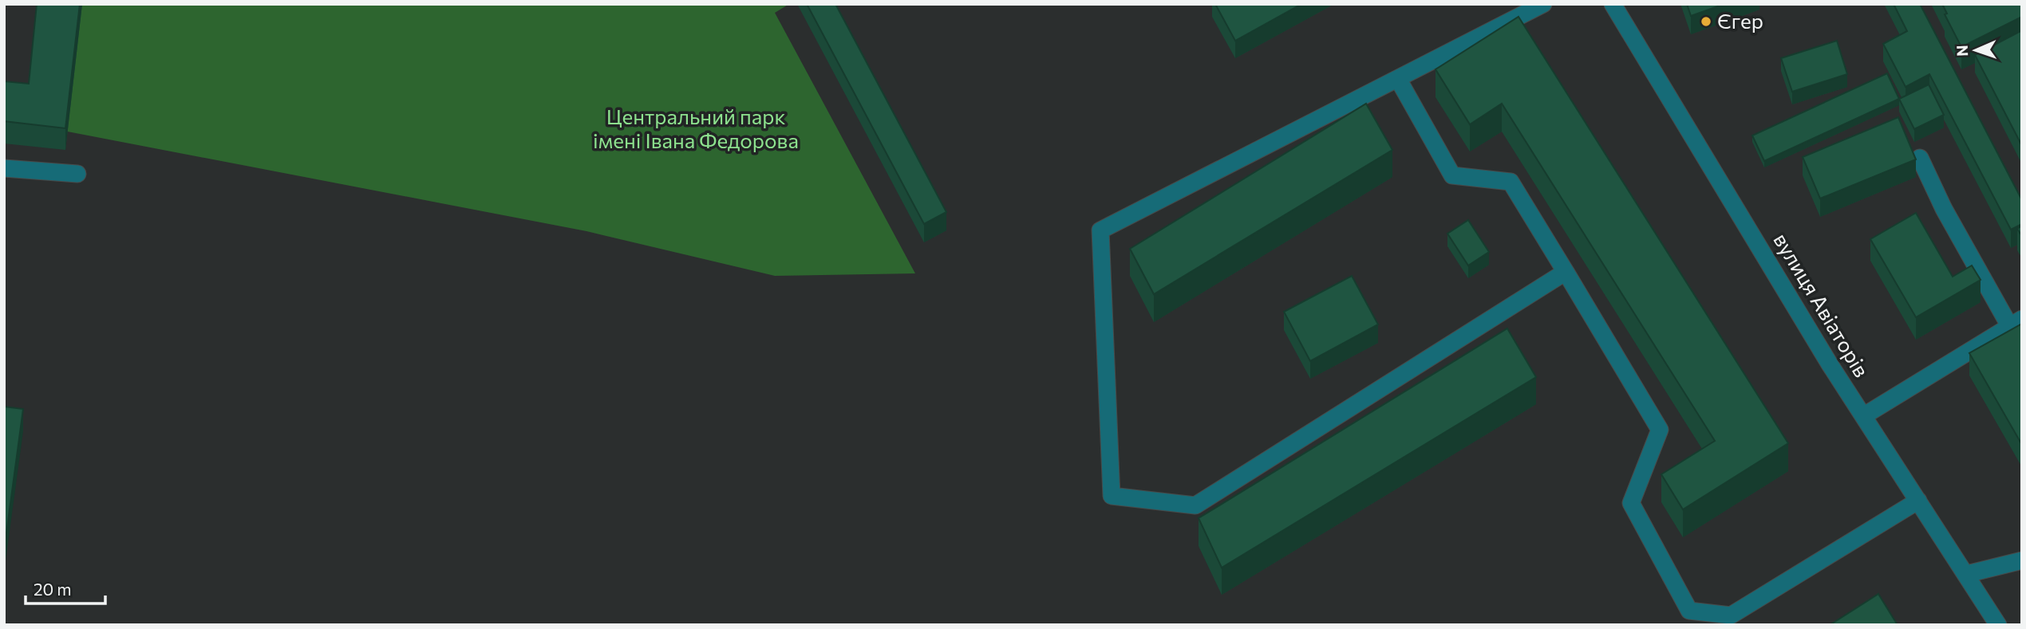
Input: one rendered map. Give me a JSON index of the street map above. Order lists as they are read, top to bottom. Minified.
{"streets":{"street":["вулиця Авіаторів"]},"parks":["Центральний парк імені Івана Федорова"],"places":["Єгер"],"scale_bar":"20 m","north":"left"}
